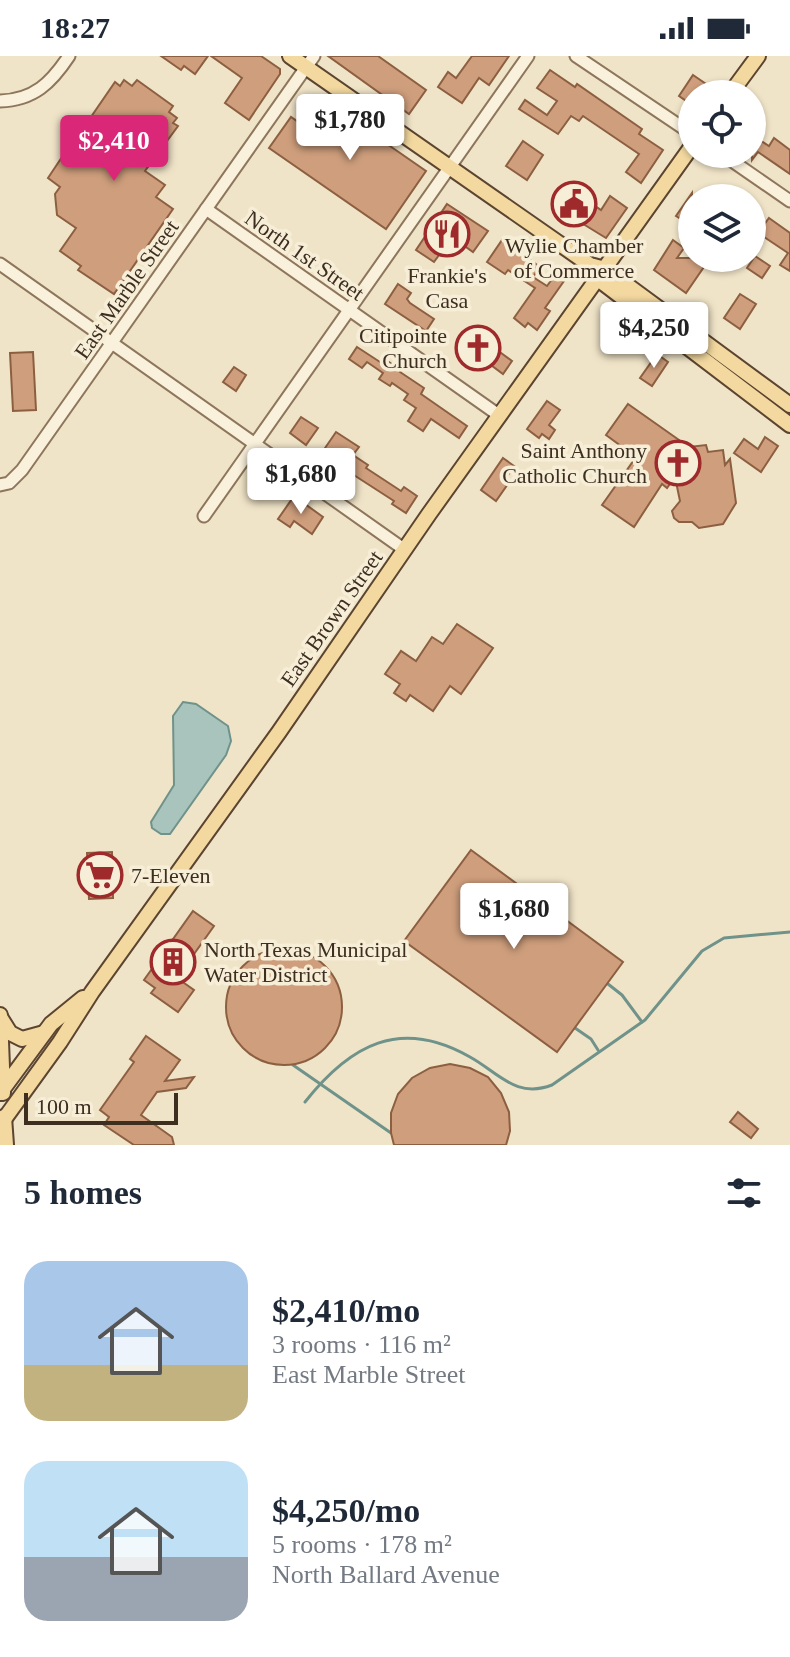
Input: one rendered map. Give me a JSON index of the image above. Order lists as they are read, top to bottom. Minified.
{"streets":{"main road":["East Brown Street"],"street":["North 1st Street","East Marble Street"]},"crossings":[["North 1st Street","East Marble Street"],["North 1st Street","East Brown Street"]],"places":{"public building":["Wylie Chamber of Commerce"],"restaurant":["Frankie's Casa"],"church":["Citipointe Church","Saint Anthony Catholic Church"],"supermarket":["7-Eleven"],"building":["North Texas Municipal Water District"]},"scale_bar":"100 m","page":{"status":"18:27","price":["$1,780","$2,410","$4,250","$1,680","$1,680"],"scale":"100 m","heading":"5 homes","list":[{"name":"$2,410/mo","note":"3 rooms · 116 m² · East Marble Street"},{"name":"$4,250/mo","note":"5 rooms · 178 m² · North Ballard Avenue"}]}}
